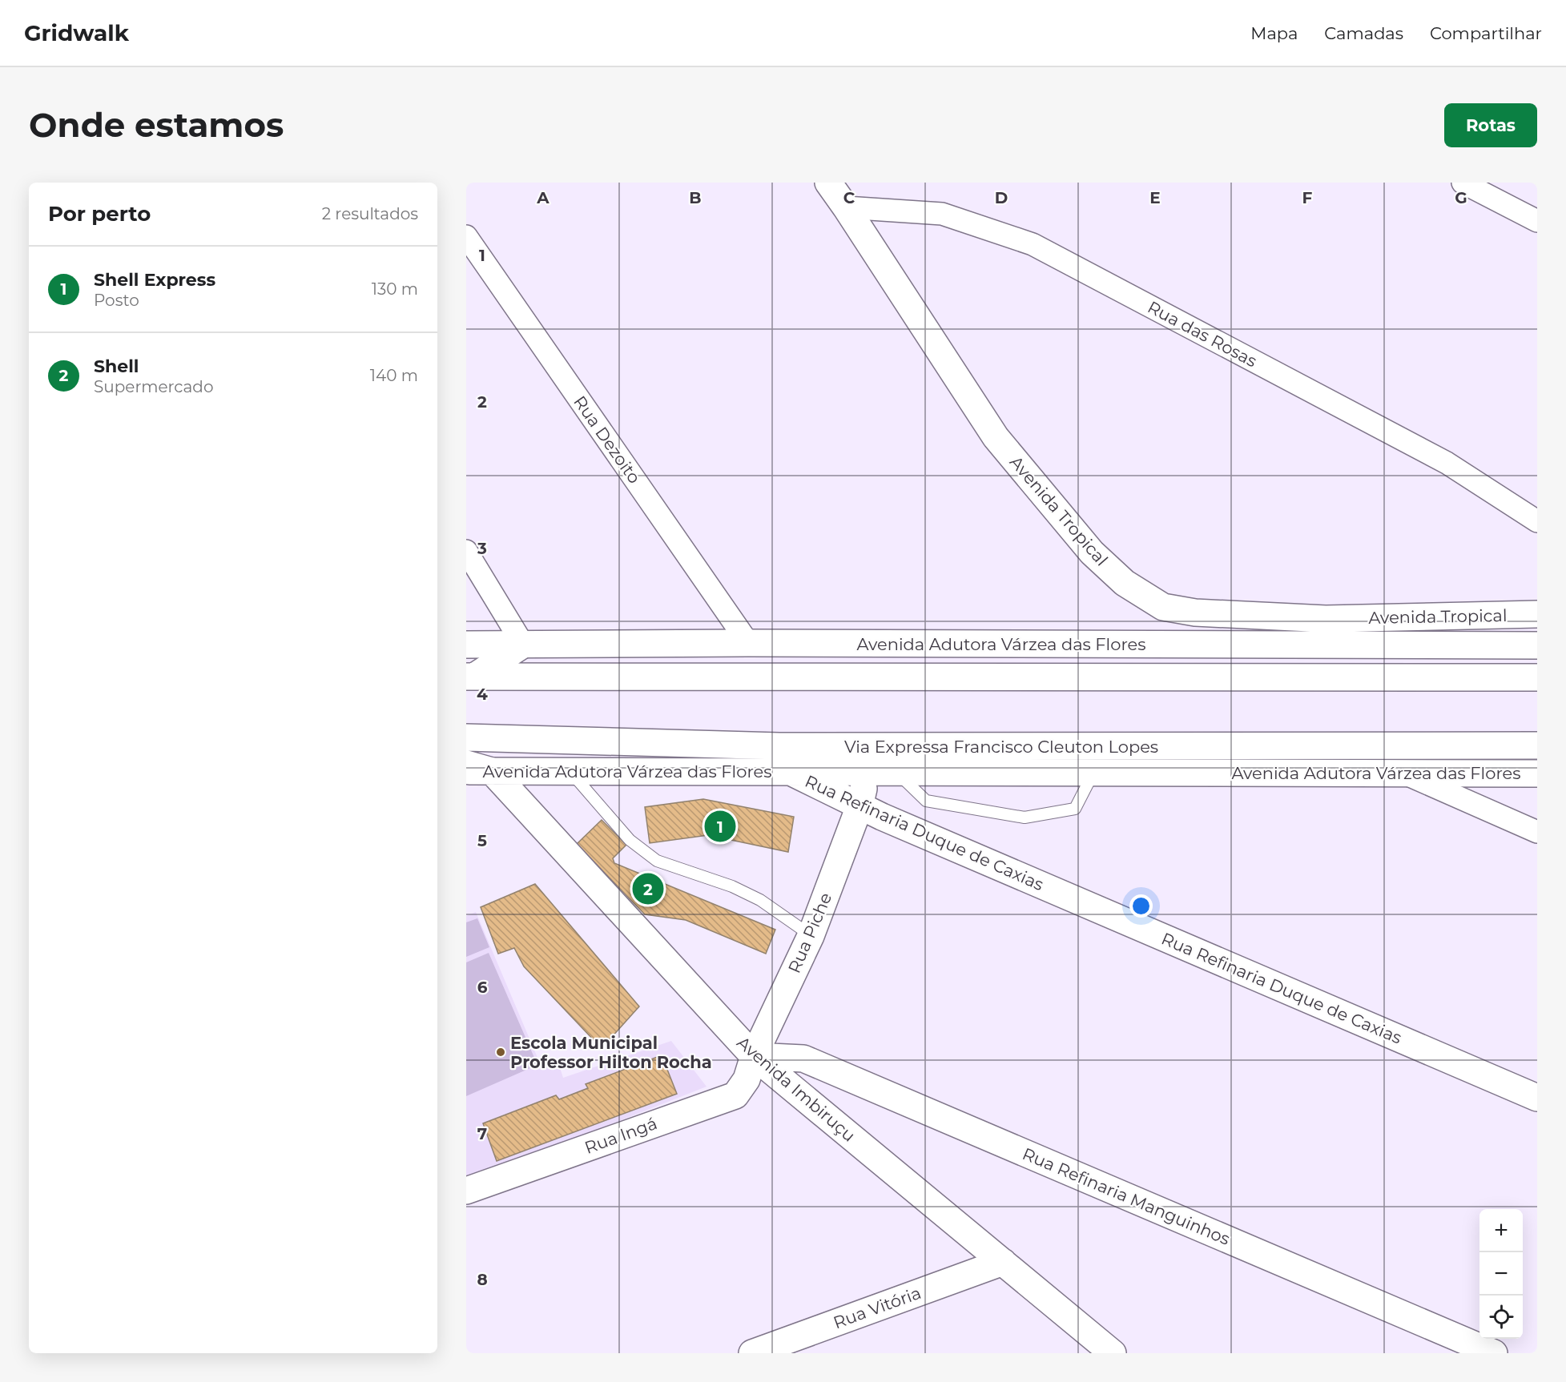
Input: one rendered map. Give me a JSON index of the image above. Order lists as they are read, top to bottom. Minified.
{"streets":{"main road":["Avenida Tropical","Avenida Adutora Várzea das Flores","Via Expressa Francisco Cleuton Lopes","Rua Refinaria Duque de Caxias","Rua Piche","Avenida Imbiruçu","Rua Ingá","Rua Refinaria Manguinhos","Rua Vitória"],"street":["Rua das Rosas","Rua Dezoito"]},"crossings":[["Rua das Rosas","Avenida Tropical"],["Rua Dezoito","Avenida Adutora Várzea das Flores"],["Avenida Adutora Várzea das Flores","Rua Refinaria Duque de Caxias"],["Avenida Adutora Várzea das Flores","Rua Piche"],["Avenida Adutora Várzea das Flores","Avenida Imbiruçu"],["Rua Refinaria Duque de Caxias","Rua Piche"],["Rua Piche","Avenida Imbiruçu"],["Rua Piche","Rua Ingá"],["Rua Piche","Rua Refinaria Manguinhos"],["Avenida Imbiruçu","Rua Ingá"],["Avenida Imbiruçu","Rua Refinaria Manguinhos"],["Avenida Imbiruçu","Rua Vitória"],["Rua Ingá","Rua Refinaria Manguinhos"]],"places":["Escola Municipal Professor Hilton Rocha"],"page":{"header":"Gridwalk","nav":["Mapa","Camadas","Compartilhar"],"buttons":"Rotas","title":"Onde estamos","heading":["Por perto","2 resultados"],"list":[{"mark":"1","name":"Shell Express","note":"Posto","value":"130 m"},{"mark":"2","name":"Shell","note":"Supermercado","value":"140 m"}],"pins":["1","2"],"map_buttons":["+","−"]},"grid":{"columns":["A","B","C","D","E","F","G"],"rows":["1","2","3","4","5","6","7","8"]}}
